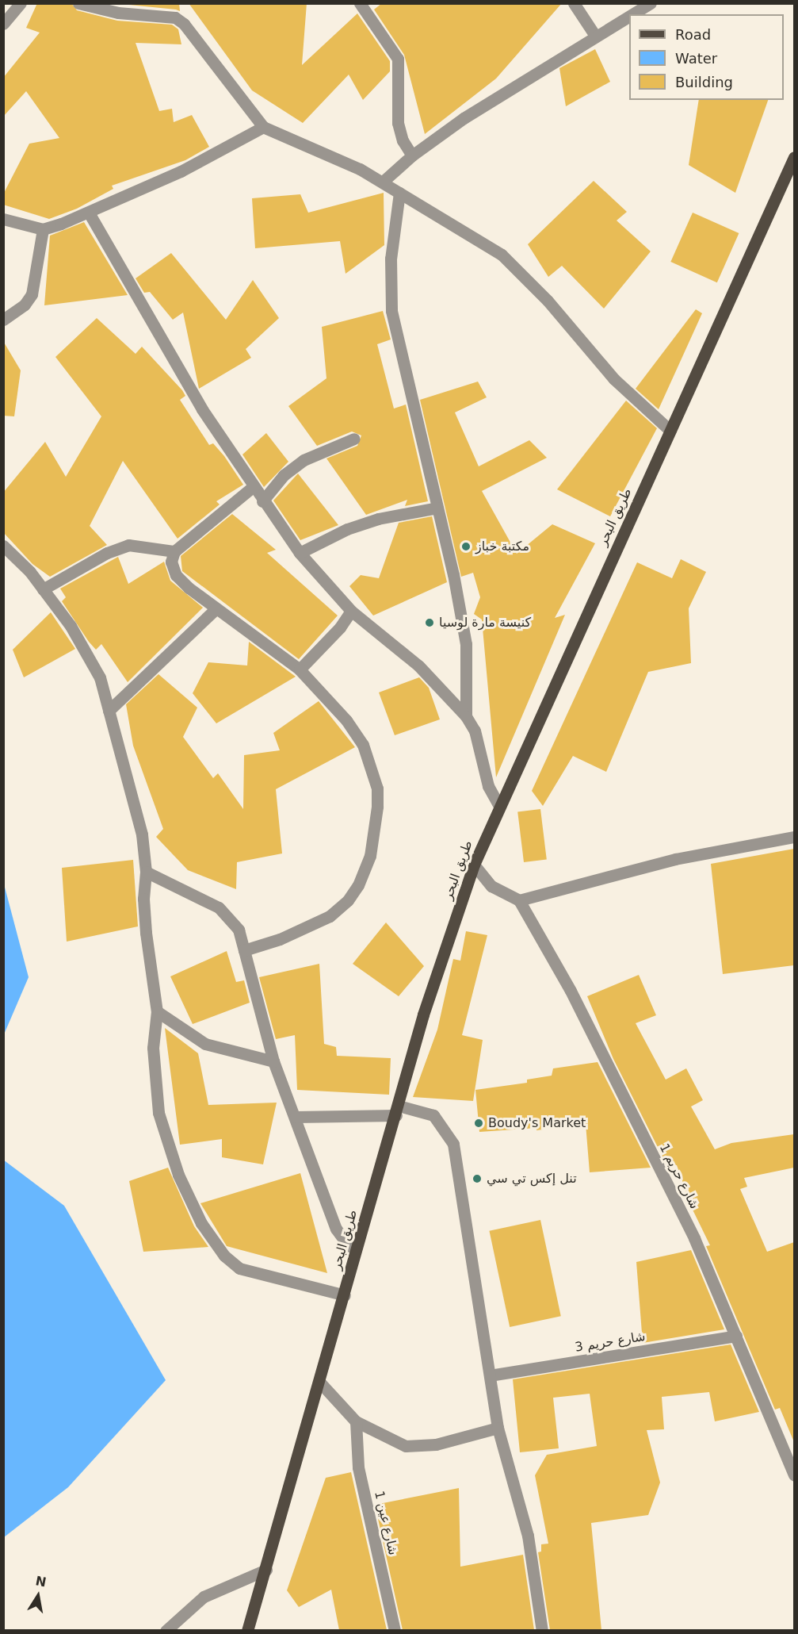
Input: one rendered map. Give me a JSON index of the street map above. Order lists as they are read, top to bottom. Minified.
{"streets":{"main road":["طريق البحر"],"street":["شارع حريم 1","شارع حريم 3","شارع عين 1"]},"crossings":[["شارع حريم 1","شارع حريم 3"]],"places":["مكتبة خباز","كنيسة مارة لوسيا","Boudy's Market","تنل إكس تي سي"],"legend":["Road","Water","Building"],"north":"top"}
